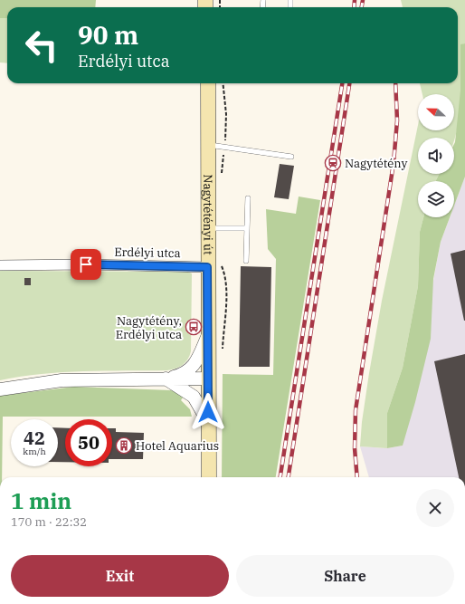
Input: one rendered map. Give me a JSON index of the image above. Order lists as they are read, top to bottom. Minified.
{"streets":{"main road":["Nagytétényi út"],"street":["Erdélyi utca"]},"crossings":[["Nagytétényi út","Erdélyi utca"]],"places":{"station":["Nagytétény"],"bus stop":["Nagytétény, Erdélyi utca"],"building":["Hotel Aquarius"]},"north":"left","page":{"turn":["90 m","Erdélyi utca"],"speed":"42 km/h","limit":"50","heading":["1 min","170 m · 22:32"],"buttons":["Exit","Share"]}}
